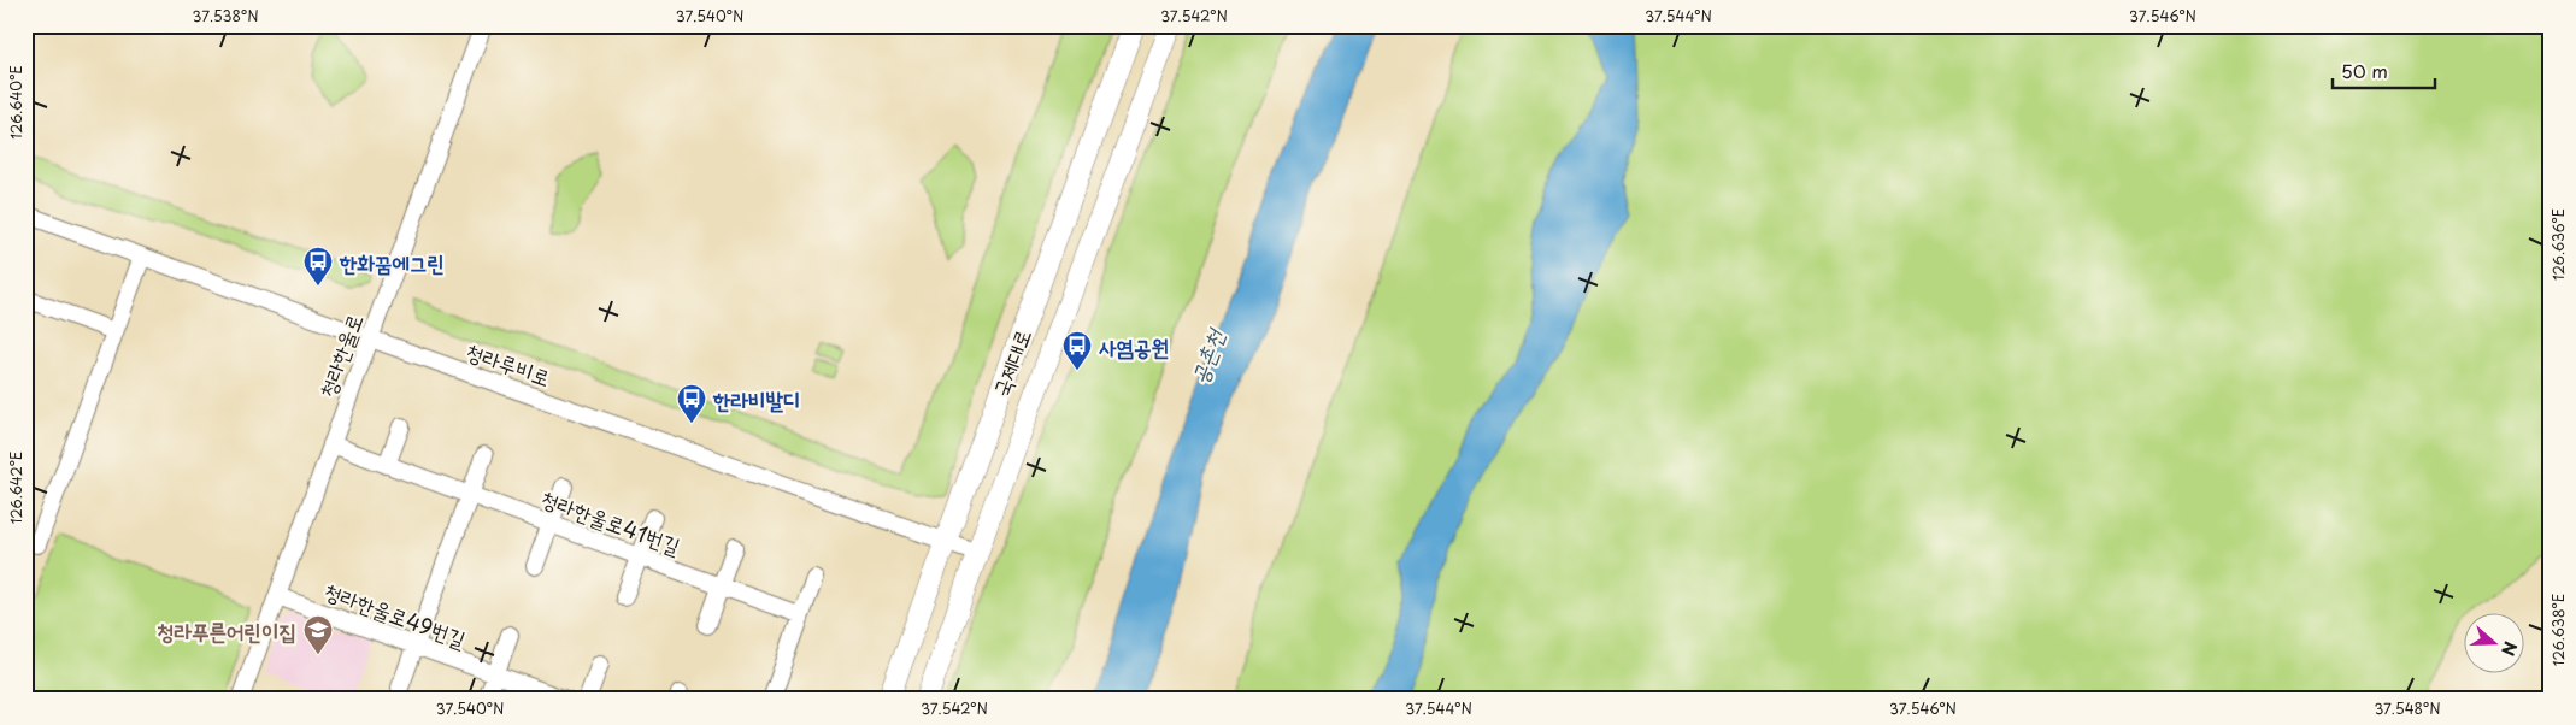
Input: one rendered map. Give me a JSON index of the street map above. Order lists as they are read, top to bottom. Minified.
{"streets":{"main road":["국제대로"],"street":["청라한울로","청라루비로","청라한울로41번길","청라한울로49번길"]},"crossings":[["청라한울로","청라루비로"],["청라한울로","청라한울로41번길"],["청라한울로","청라한울로49번길"],["국제대로","청라루비로"]],"water":["공촌천"],"places":{"bus stop":["한화꿈에그린","사염공원","한라비발디"],"school or university":["청라푸른어린이집"]},"scale_bar":"50 m","north":"right","coordinates":["37.538°N","37.540°N","37.542°N","37.544°N","37.546°N","126.640°E","126.636°E","126.642°E","126.638°E","37.548°N"]}
